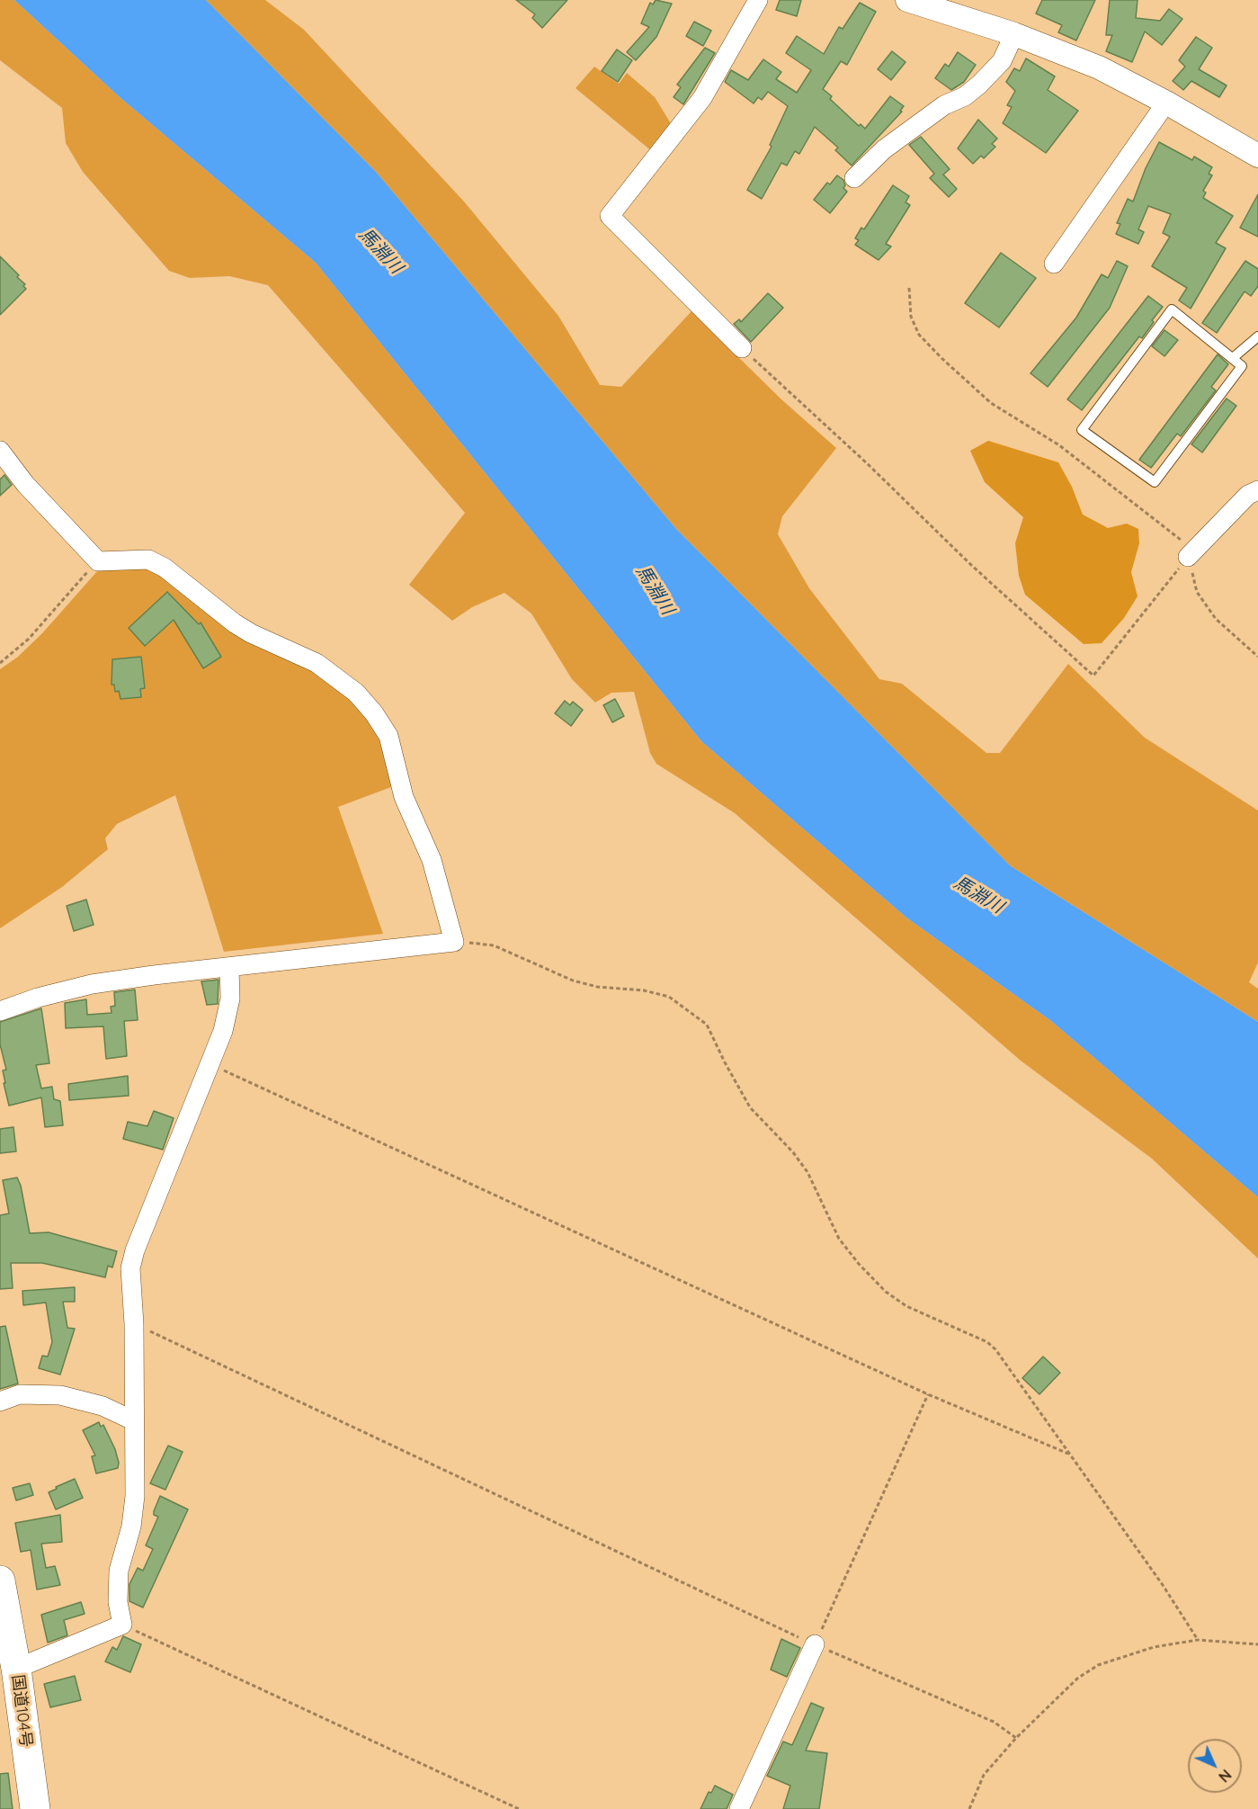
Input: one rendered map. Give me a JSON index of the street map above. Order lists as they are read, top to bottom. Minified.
{"streets":{"highway":["国道104号"]},"water":["馬淵川"],"north":"bottom right"}
